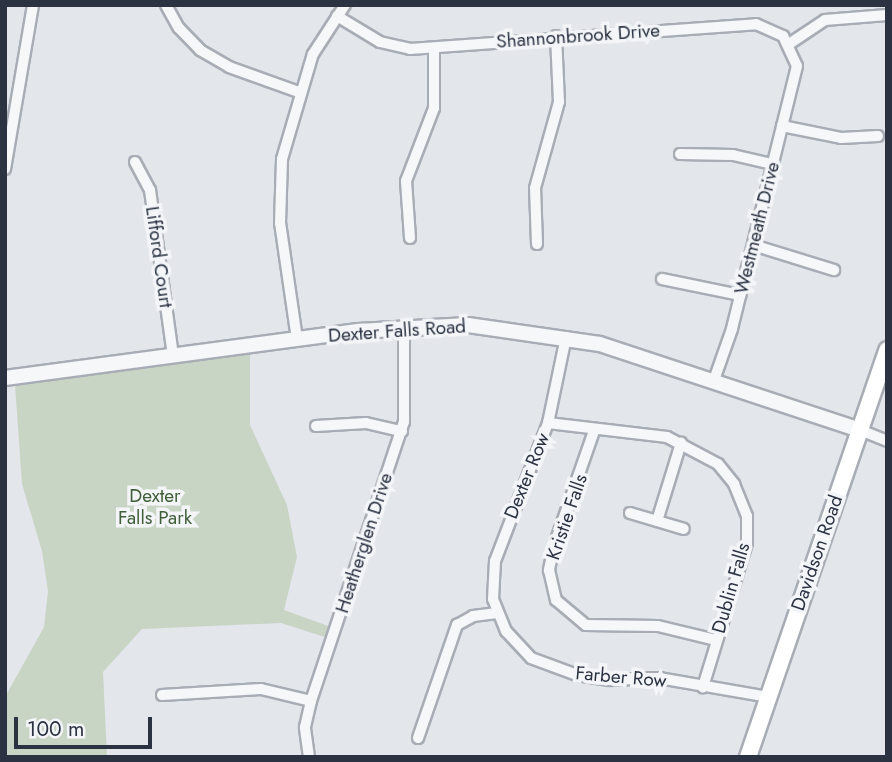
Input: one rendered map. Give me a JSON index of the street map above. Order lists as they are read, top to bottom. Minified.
{"streets":{"main road":["Davidson Road"],"street":["Shannonbrook Drive","Westmeath Drive","Lifford Court","Dexter Falls Road","Dexter Row","Kristie Falls","Heatherglen Drive","Dublin Falls","Farber Row"]},"crossings":[["Shannonbrook Drive","Westmeath Drive"],["Westmeath Drive","Dexter Falls Road"],["Lifford Court","Dexter Falls Road"],["Dexter Falls Road","Dexter Row"],["Dexter Falls Road","Heatherglen Drive"],["Dexter Falls Road","Davidson Road"],["Dexter Row","Dublin Falls"],["Dexter Row","Farber Row"],["Kristie Falls","Dublin Falls"],["Davidson Road","Farber Row"],["Dublin Falls","Farber Row"]],"parks":["Dexter Falls Park"],"scale_bar":"100 m"}
